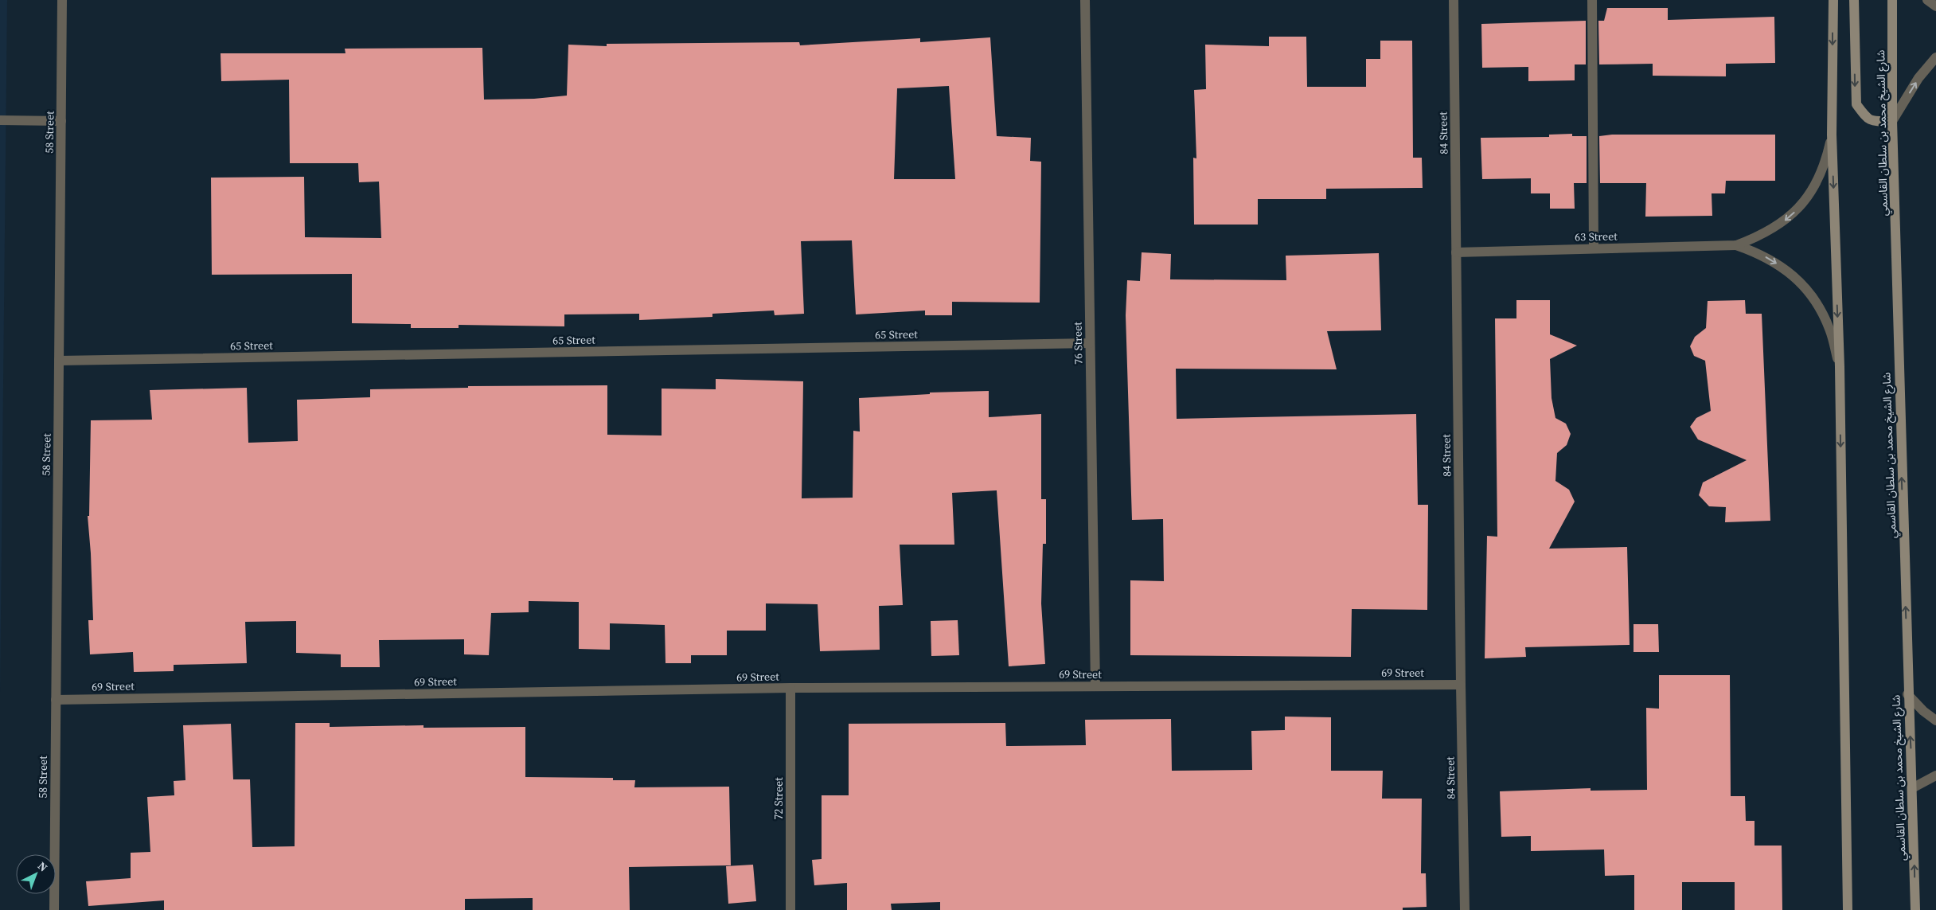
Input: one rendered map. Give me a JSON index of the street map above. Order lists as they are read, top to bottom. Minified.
{"streets":{"main road":["شارع الشيخ محمد بن سلطان القاسمي"],"street":["58 Street","84 Street","63 Street","65 Street","76 Street","69 Street","72 Street"]},"crossings":[["58 Street","65 Street"],["58 Street","69 Street"],["84 Street","63 Street"],["84 Street","69 Street"],["65 Street","76 Street"],["76 Street","69 Street"],["69 Street","72 Street"]],"north":"top right"}
